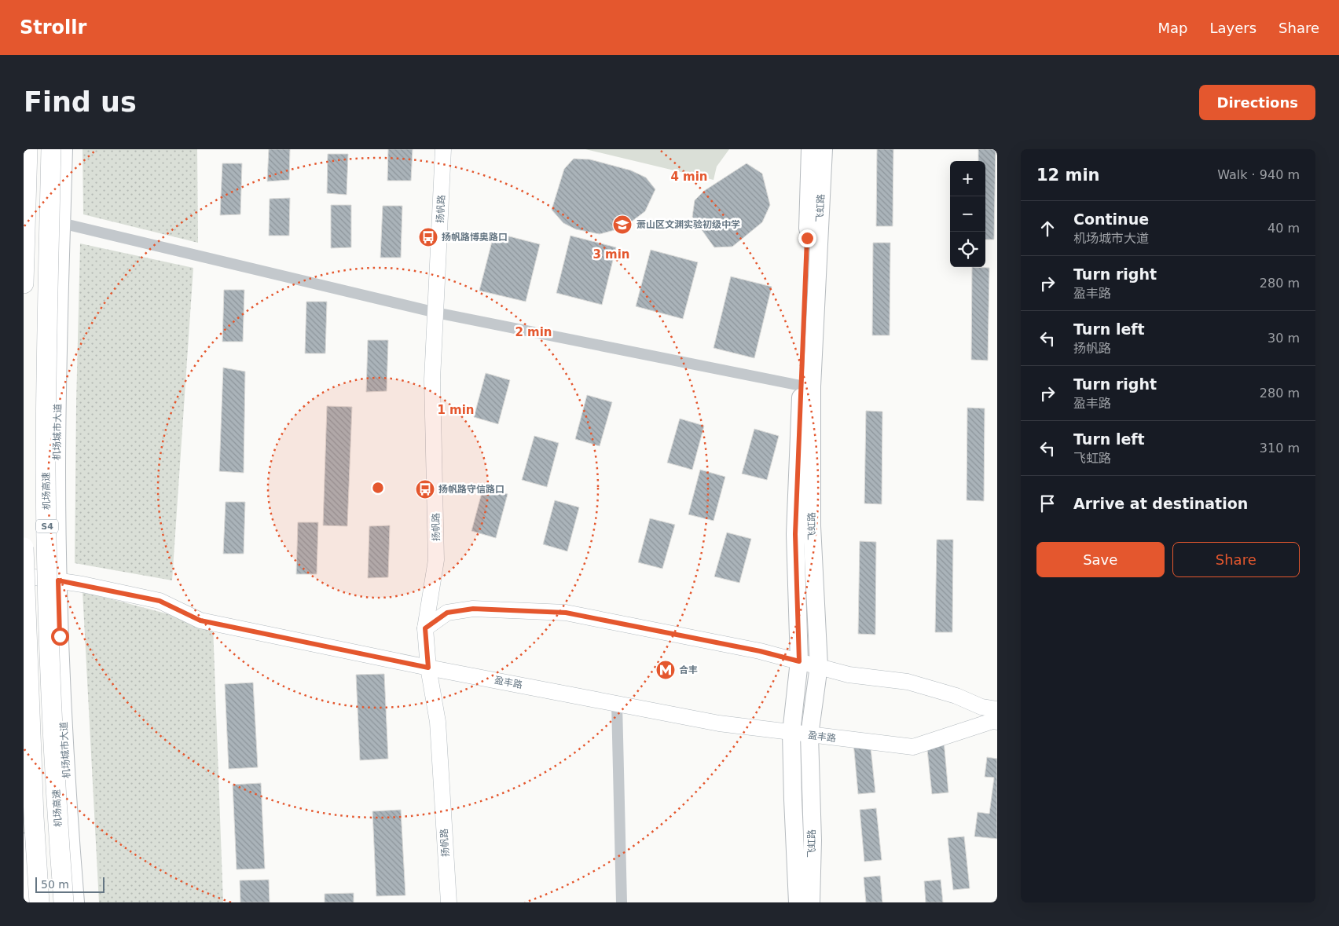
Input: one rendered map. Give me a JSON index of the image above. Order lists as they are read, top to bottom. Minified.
{"streets":{"highway":["机场高速","S4"],"main road":["飞虹路","扬帆路","机场城市大道","盈丰路"]},"crossings":[["飞虹路","盈丰路"],["扬帆路","盈丰路"],["机场城市大道","盈丰路"]],"places":{"school or university":["萧山区文渊实验初级中学"],"bus stop":["扬帆路博奥路口","扬帆路守信路口"],"metro station":["合丰"]},"scale_bar":"50 m","page":{"header":"Strollr","nav":["Map","Layers","Share"],"buttons":["Directions",["Save","Share"]],"title":"Find us","heading":["12 min","Walk · 940 m"],"map_buttons":["+","−"],"list":[["Continue","机场城市大道","40 m"],["Turn right","盈丰路","280 m"],["Turn left","扬帆路","30 m"],["Turn right","盈丰路","280 m"],["Turn left","飞虹路","310 m"],"Arrive at destination"],"scale":"50 m"},"rings":["4 min","3 min","2 min","1 min"]}
